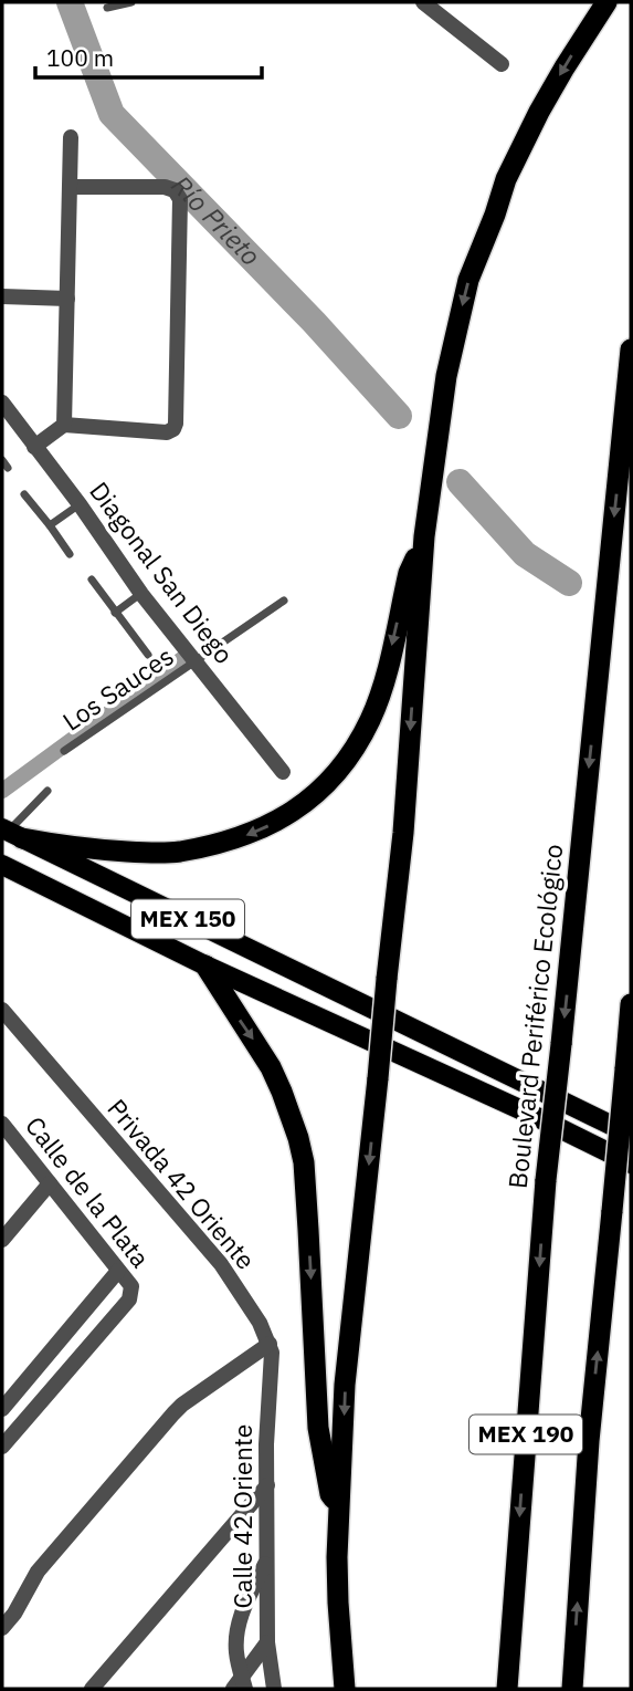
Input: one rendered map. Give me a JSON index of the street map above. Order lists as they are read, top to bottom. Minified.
{"streets":{"highway":["Boulevard Periférico Ecológico","MEX 190"],"main road":["MEX 150"],"street":["Diagonal San Diego","Privada 42 Oriente","Calle de la Plata","Calle 42 Oriente"],"lane":["Los Sauces"]},"crossings":[["Diagonal San Diego","Los Sauces"],["Privada 42 Oriente","Calle 42 Oriente"]],"water":["Río Prieto"],"scale_bar":"100 m"}
